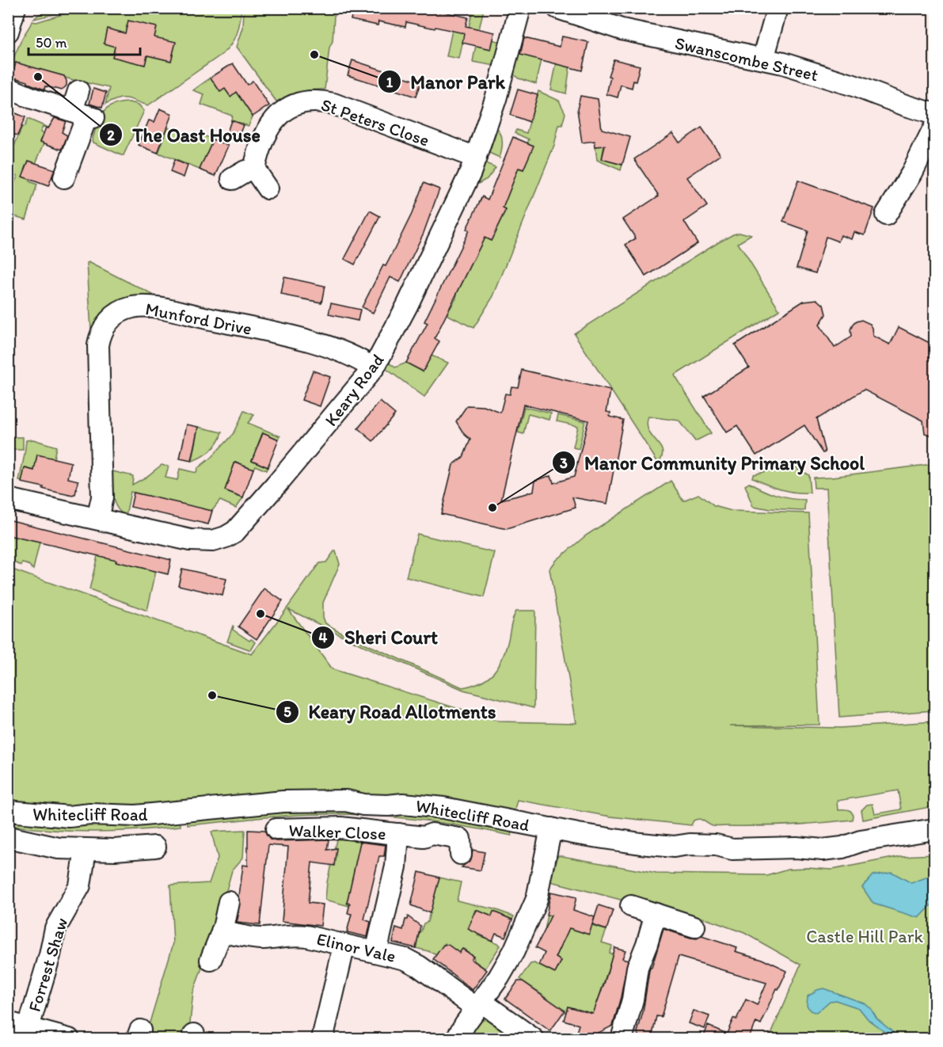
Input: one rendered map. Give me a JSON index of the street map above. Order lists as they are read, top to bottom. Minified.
{"streets":{"street":["Swanscombe Street","St Peters Close","Munford Drive","Keary Road","Whitecliff Road","Walker Close","Elinor Vale","Forrest Shaw"]},"crossings":[["St Peters Close","Keary Road"],["Munford Drive","Keary Road"],["Walker Close","Elinor Vale"]],"parks":["Castle Hill Park"],"places":["Manor Park","The Oast House","Manor Community Primary School","Sheri Court","Keary Road Allotments"],"scale_bar":"50 m"}
